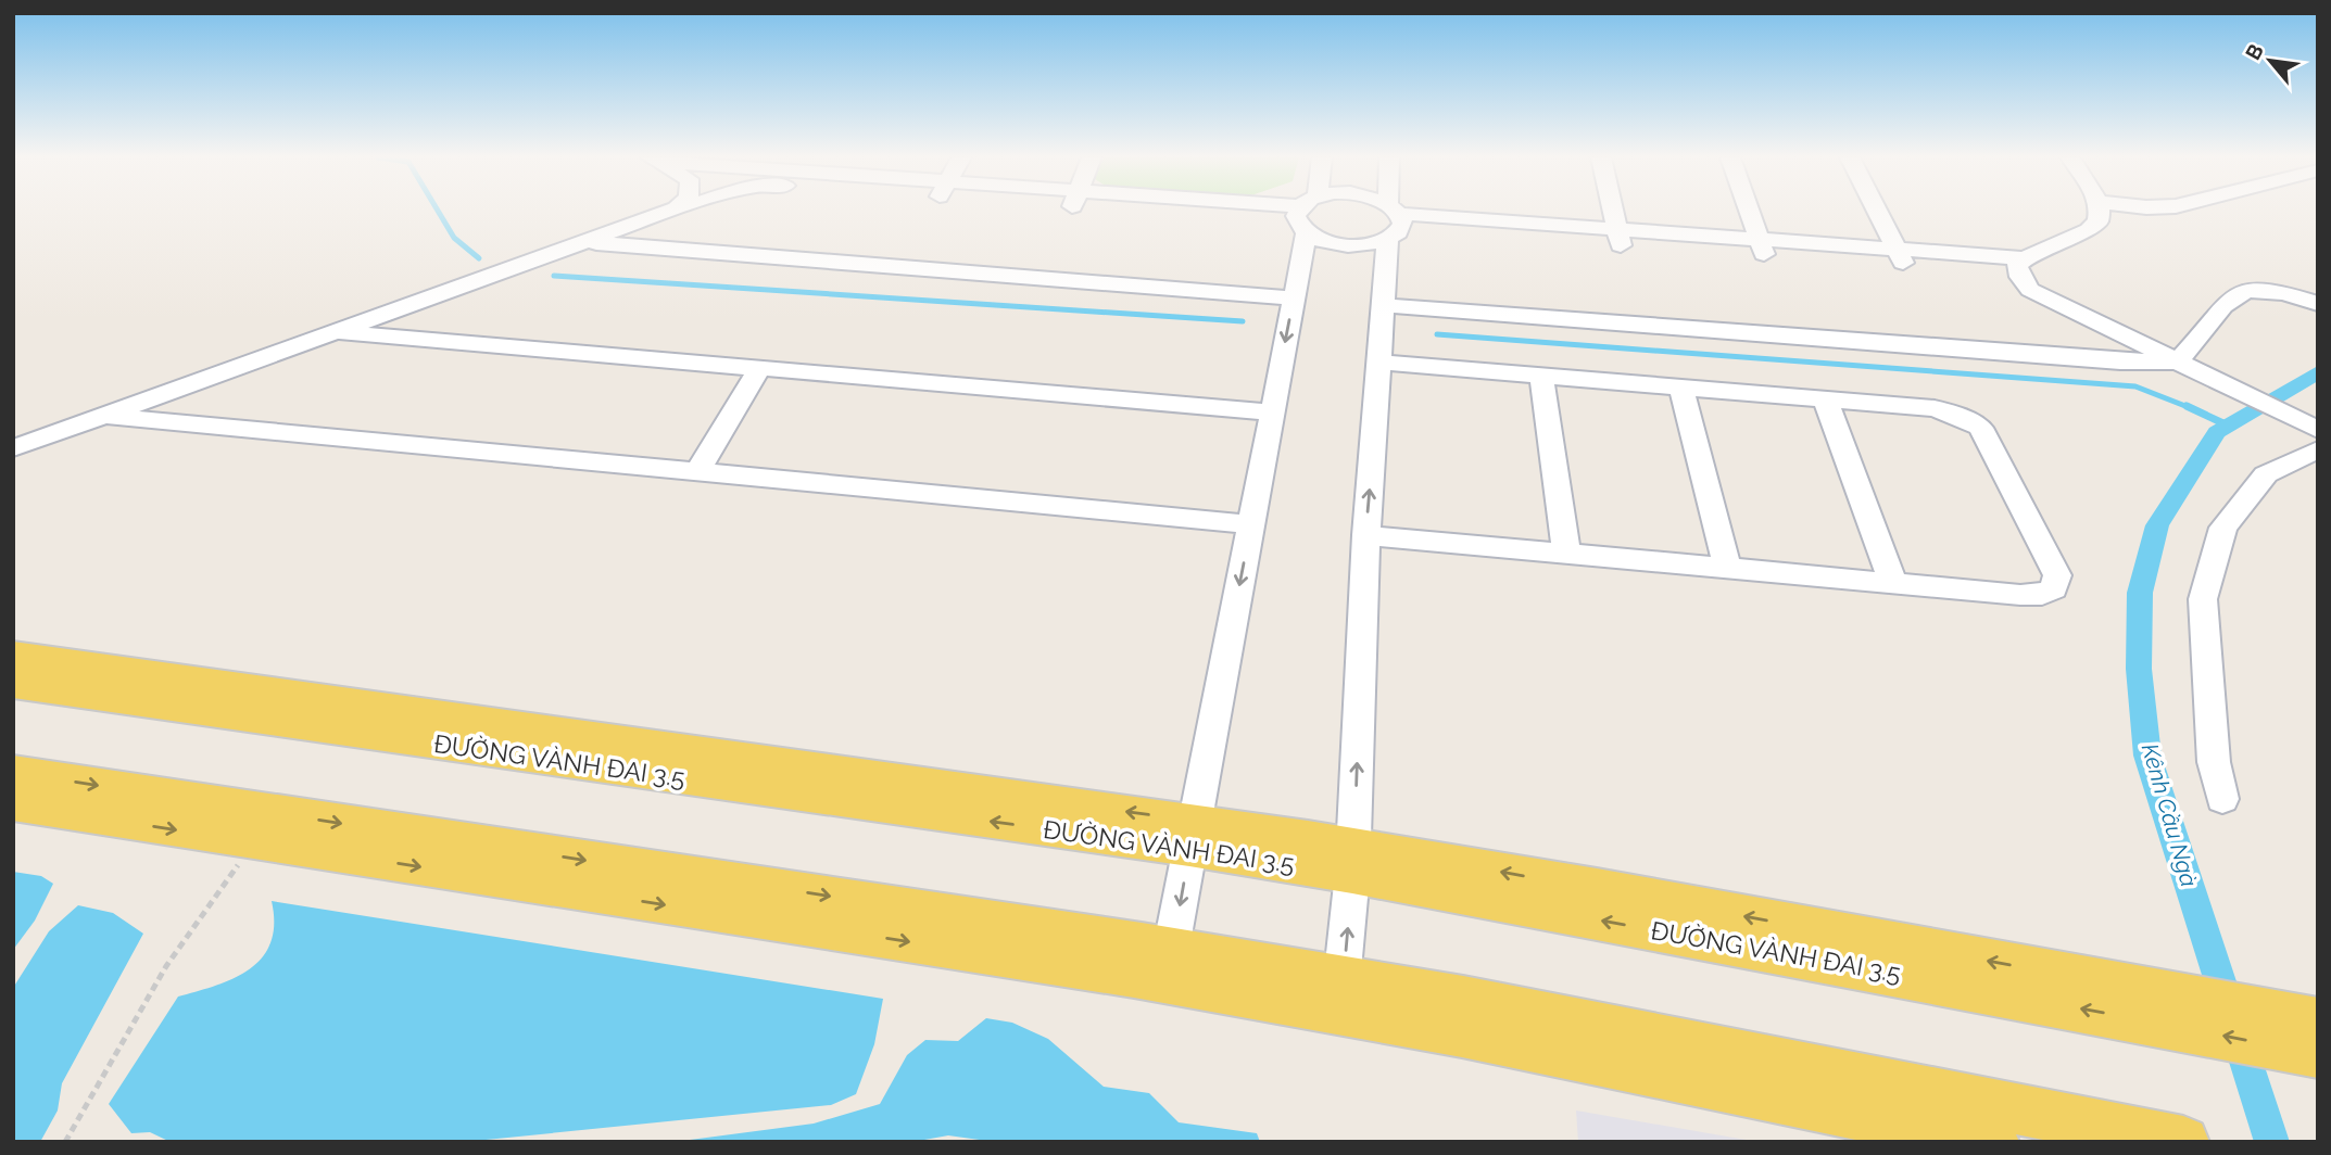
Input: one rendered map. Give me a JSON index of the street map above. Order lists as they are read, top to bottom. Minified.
{"streets":{"main road":["ĐƯỜNG VÀNH ĐAI 3.5"]},"water":["Kênh Cầu Ngà"],"north":"top left"}
